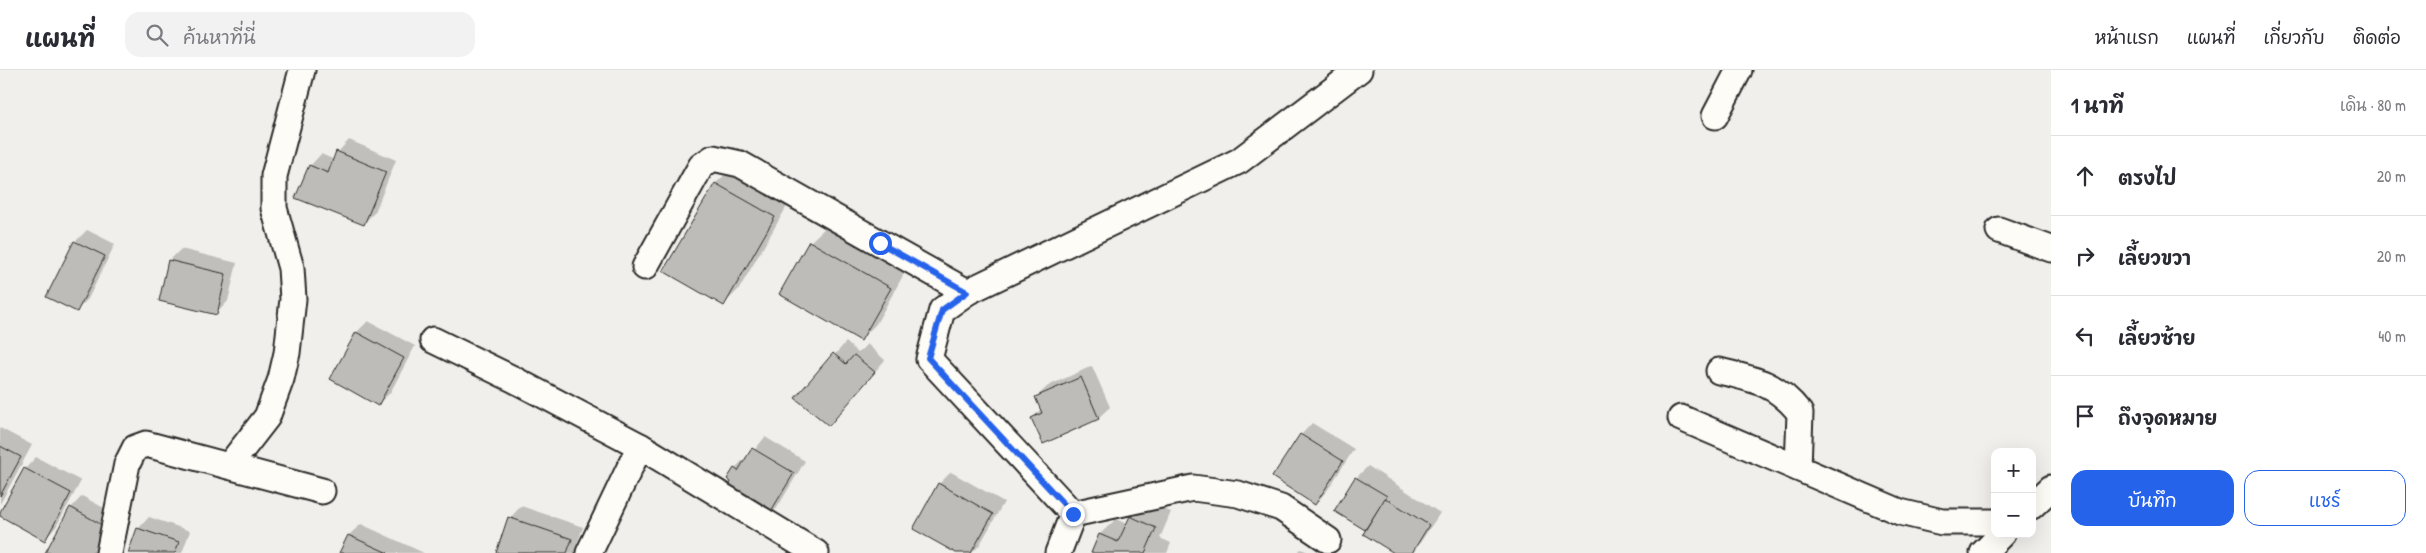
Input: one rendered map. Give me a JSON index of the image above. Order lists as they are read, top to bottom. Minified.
{"page":{"header":"แผนที่","search":"ค้นหาที่นี่","nav":["หน้าแรก","แผนที่","เกี่ยวกับ","ติดต่อ"],"heading":["1 นาที","เดิน · 80 m"],"list":[["ตรงไป","20 m"],["เลี้ยวขวา","20 m"],["เลี้ยวซ้าย","40 m"],"ถึงจุดหมาย"],"map_buttons":["+","−"],"buttons":["บันทึก","แชร์"]}}
